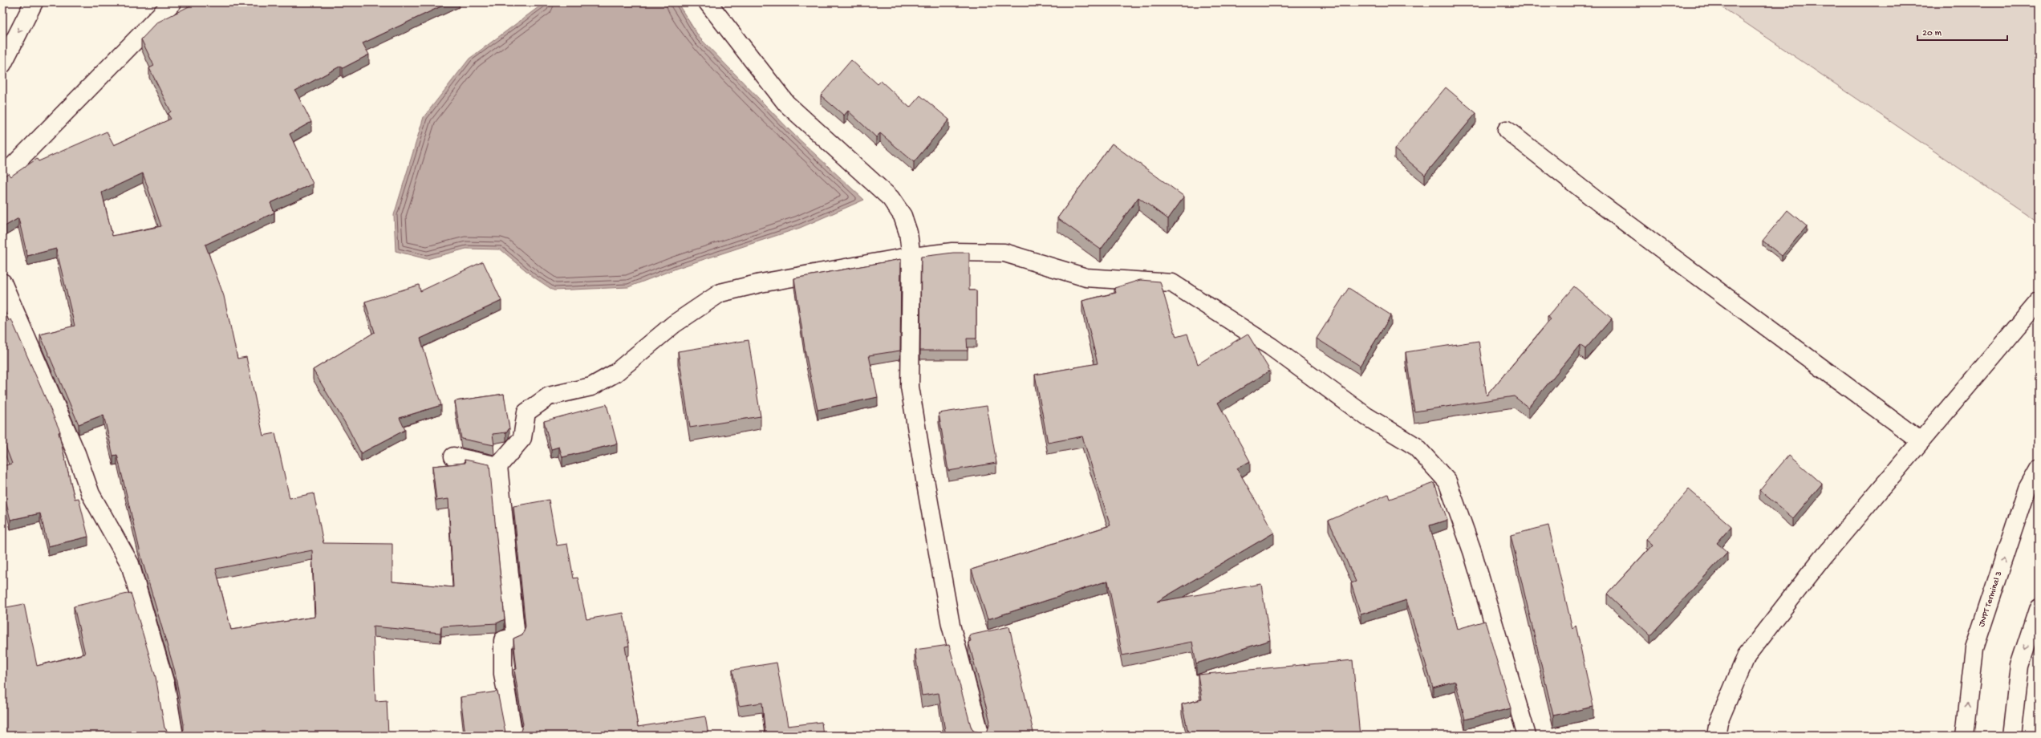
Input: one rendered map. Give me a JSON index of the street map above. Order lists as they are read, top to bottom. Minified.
{"streets":{"street":["JNPT Terminal 3"]},"scale_bar":"20 m"}
